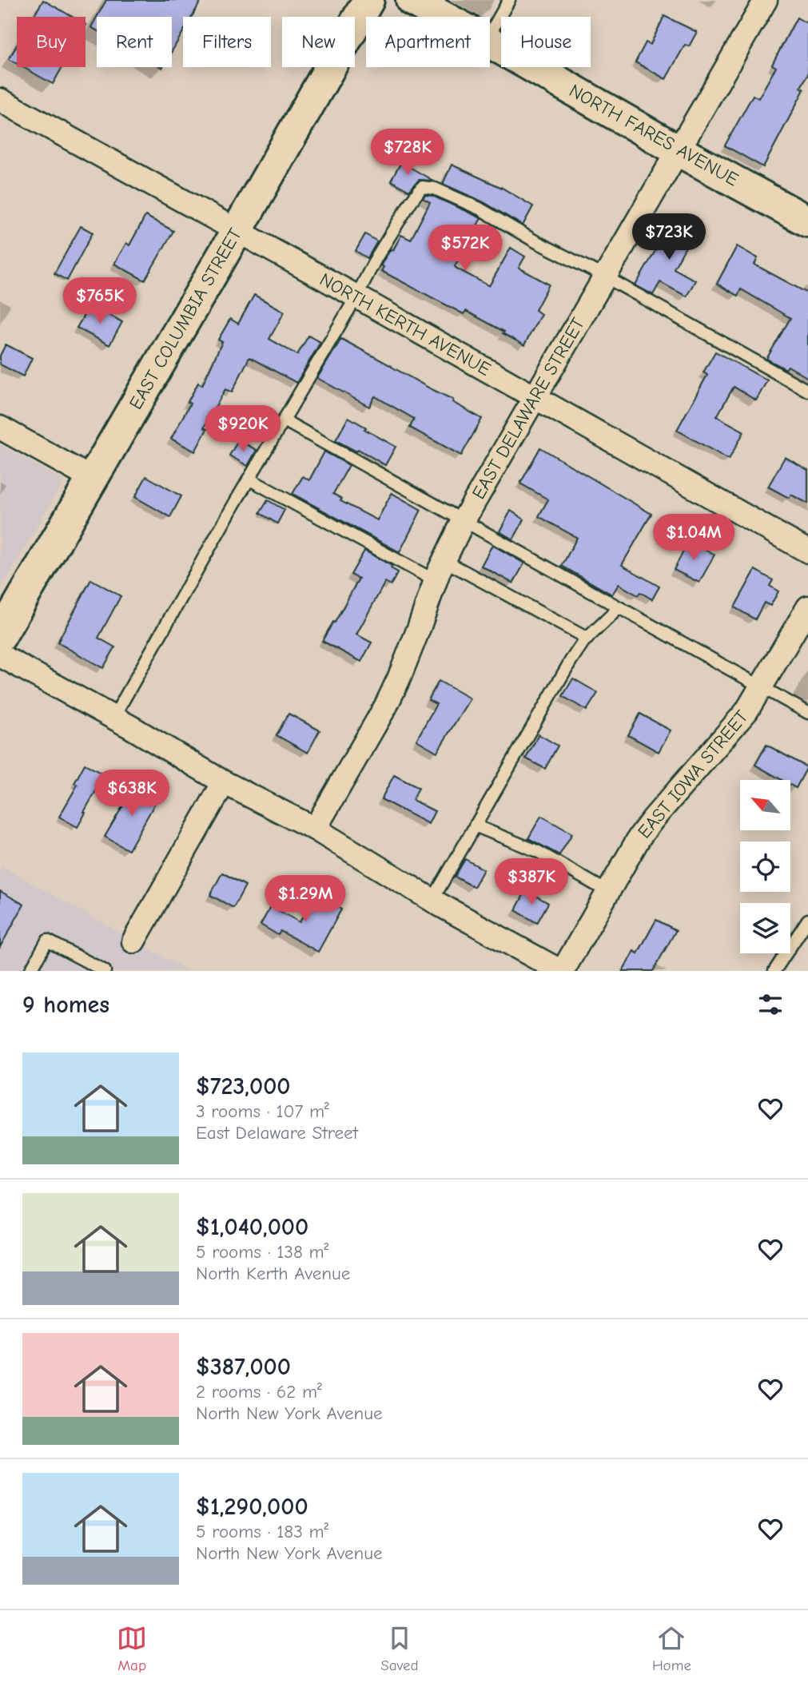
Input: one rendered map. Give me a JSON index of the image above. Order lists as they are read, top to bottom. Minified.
{"streets":{"main road":["NORTH FARES AVENUE","EAST COLUMBIA STREET"],"street":["NORTH KERTH AVENUE","EAST DELAWARE STREET","EAST IOWA STREET"]},"crossings":[["NORTH FARES AVENUE","EAST DELAWARE STREET"],["EAST COLUMBIA STREET","NORTH KERTH AVENUE"],["NORTH KERTH AVENUE","EAST DELAWARE STREET"]],"north":"top left","page":{"chip":["Buy","Rent","Filters","New","Apartment","House"],"price":["$728K","$723K","$572K","$765K","$920K","$1.04M","$638K","$387K","$1.29M"],"heading":"9 homes","list":[{"name":"$723,000","note":"3 rooms · 107 m² · East Delaware Street"},{"name":"$1,040,000","note":"5 rooms · 138 m² · North Kerth Avenue"},{"name":"$387,000","note":"2 rooms · 62 m² · North New York Avenue"},{"name":"$1,290,000","note":"5 rooms · 183 m² · North New York Avenue"}],"tabs":["Map","Saved","Home"]}}
